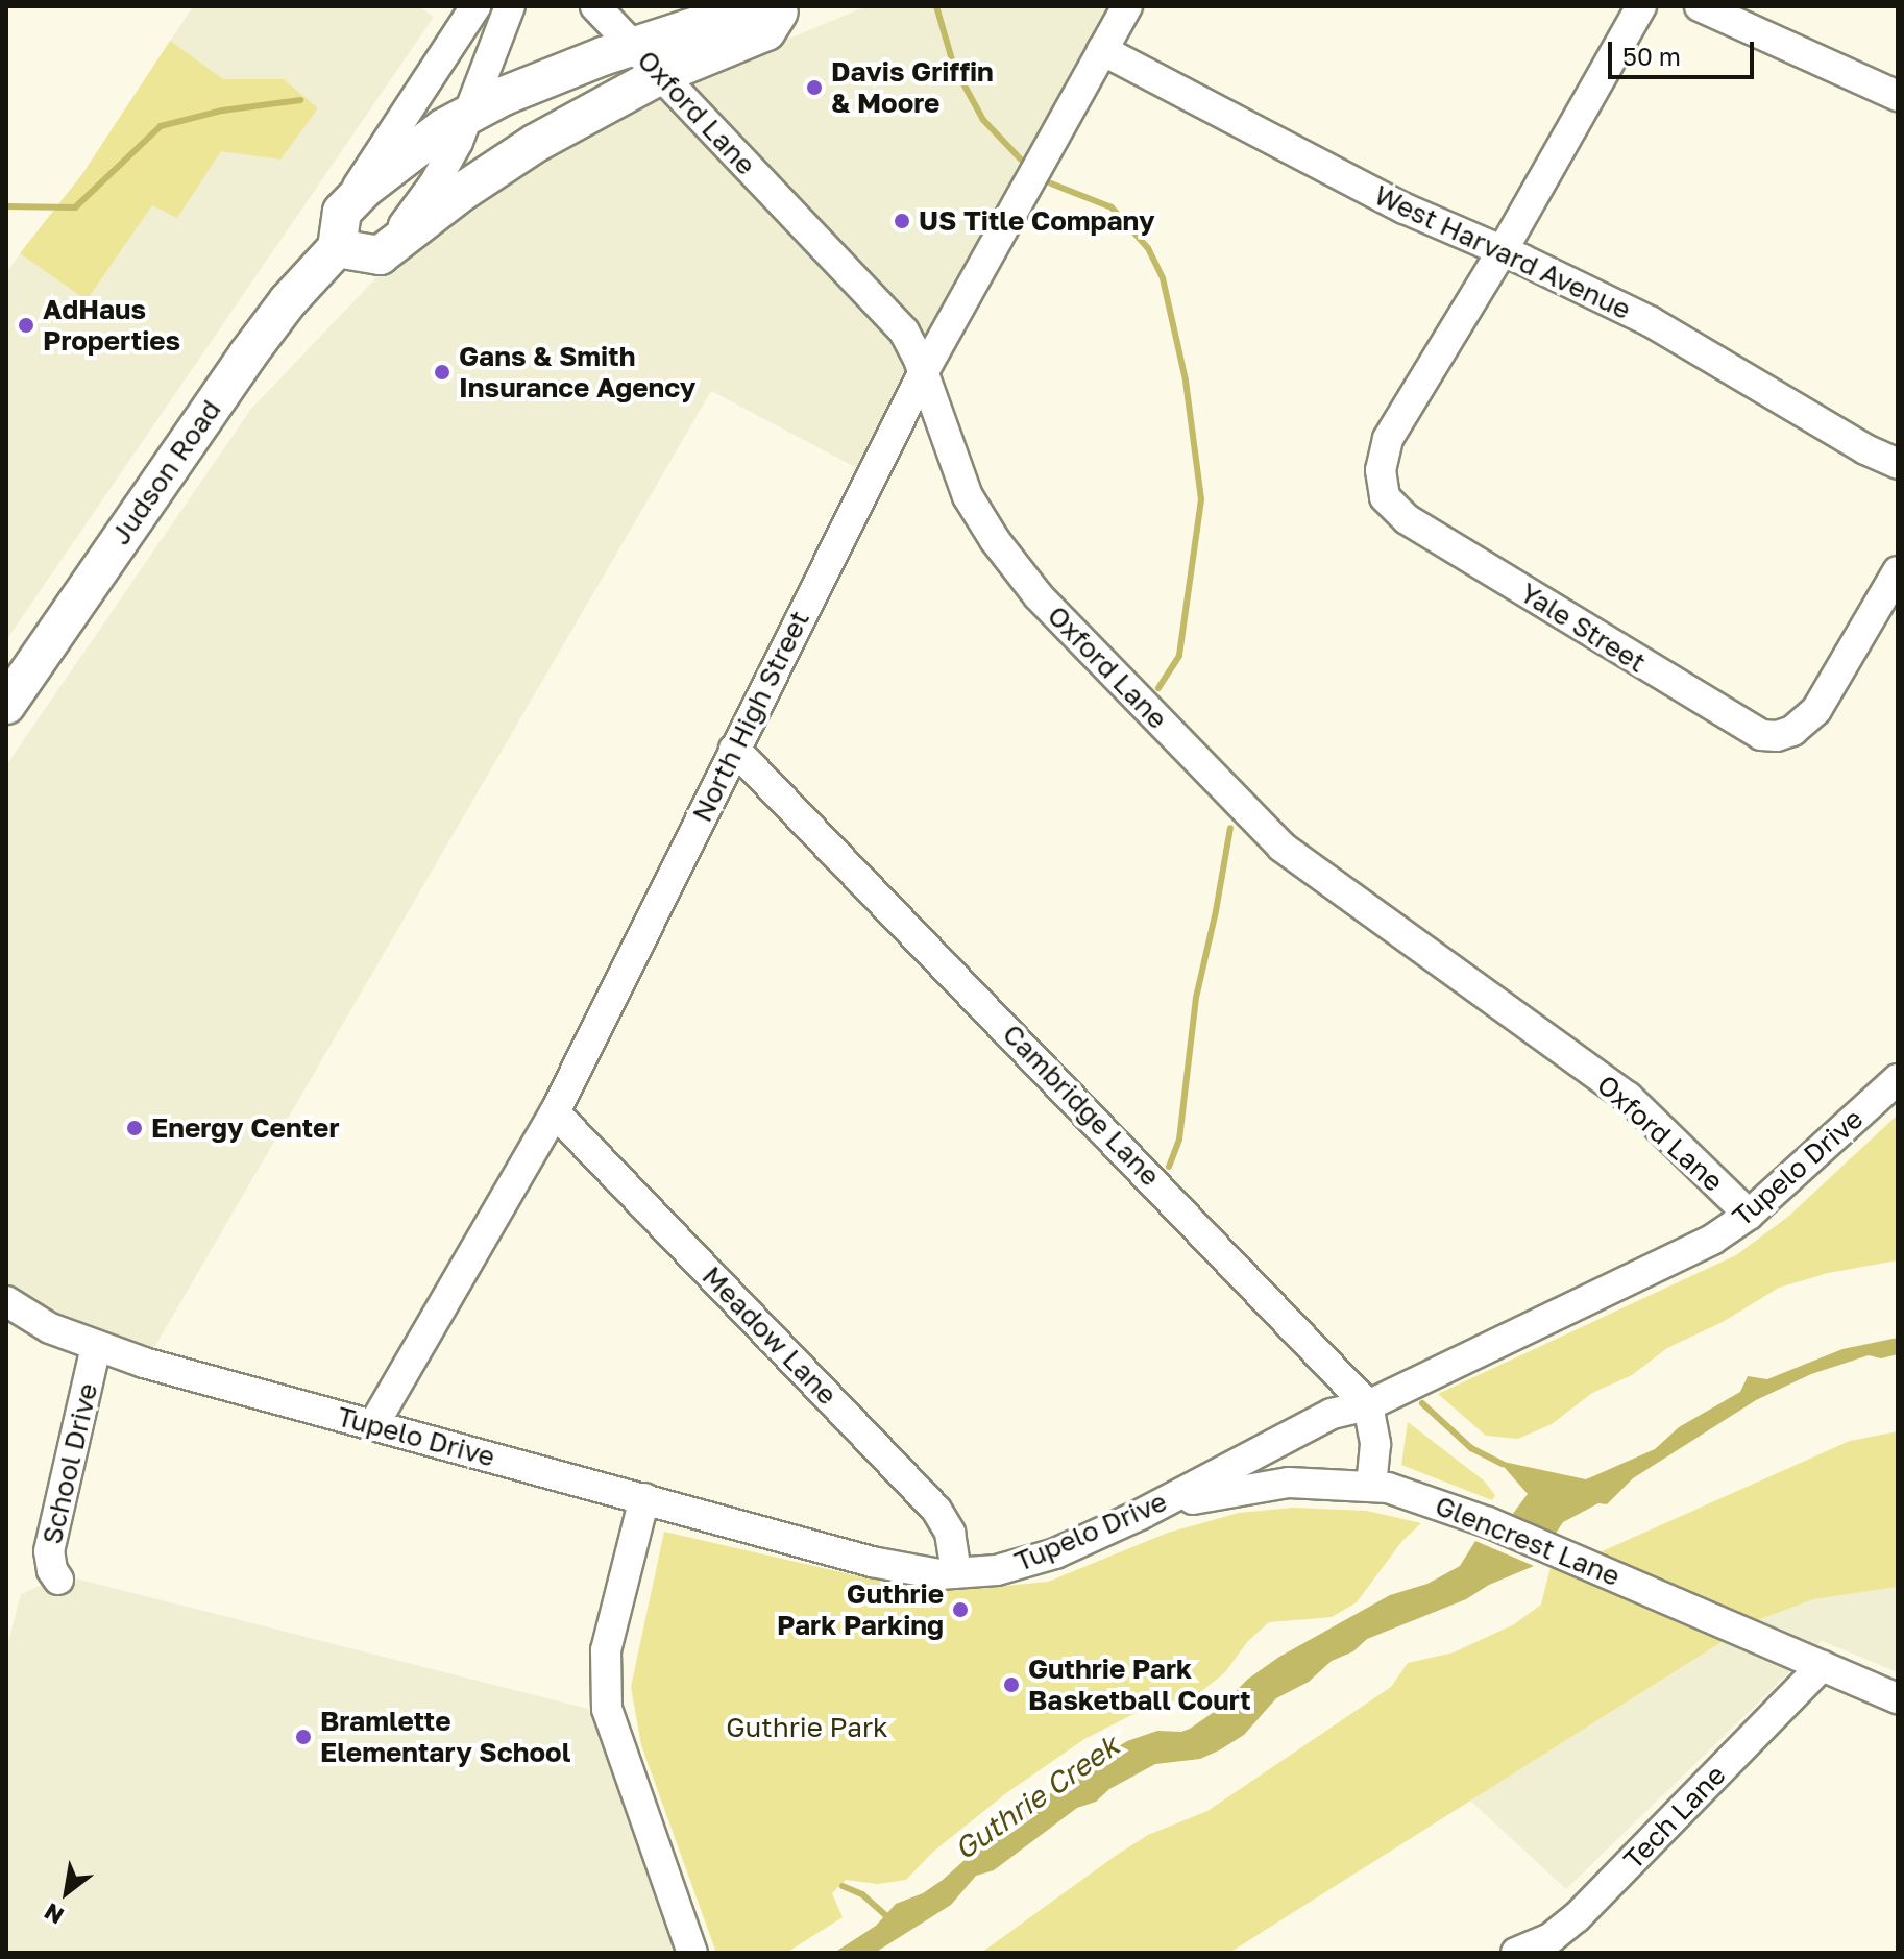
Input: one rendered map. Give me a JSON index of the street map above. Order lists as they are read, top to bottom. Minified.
{"streets":{"main road":["Judson Road"],"street":["Oxford Lane","West Harvard Avenue","Yale Street","North High Street","Cambridge Lane","Tupelo Drive","Meadow Lane","School Drive","Glencrest Lane","Tech Lane"]},"crossings":[["Oxford Lane","Judson Road"],["Oxford Lane","North High Street"],["Oxford Lane","Tupelo Drive"],["West Harvard Avenue","Yale Street"],["West Harvard Avenue","North High Street"],["North High Street","Cambridge Lane"],["North High Street","Tupelo Drive"],["North High Street","Meadow Lane"],["Cambridge Lane","Tupelo Drive"],["Tupelo Drive","Meadow Lane"],["Tupelo Drive","School Drive"],["Tupelo Drive","Glencrest Lane"],["Glencrest Lane","Tech Lane"]],"water":["Guthrie Creek"],"parks":["Guthrie Park"],"places":["Davis Griffin & Moore","US Title Company","AdHaus Properties","Gans & Smith Insurance Agency","Energy Center","Guthrie Park Parking","Guthrie Park Basketball Court","Bramlette Elementary School"],"scale_bar":"50 m","north":"bottom left"}
